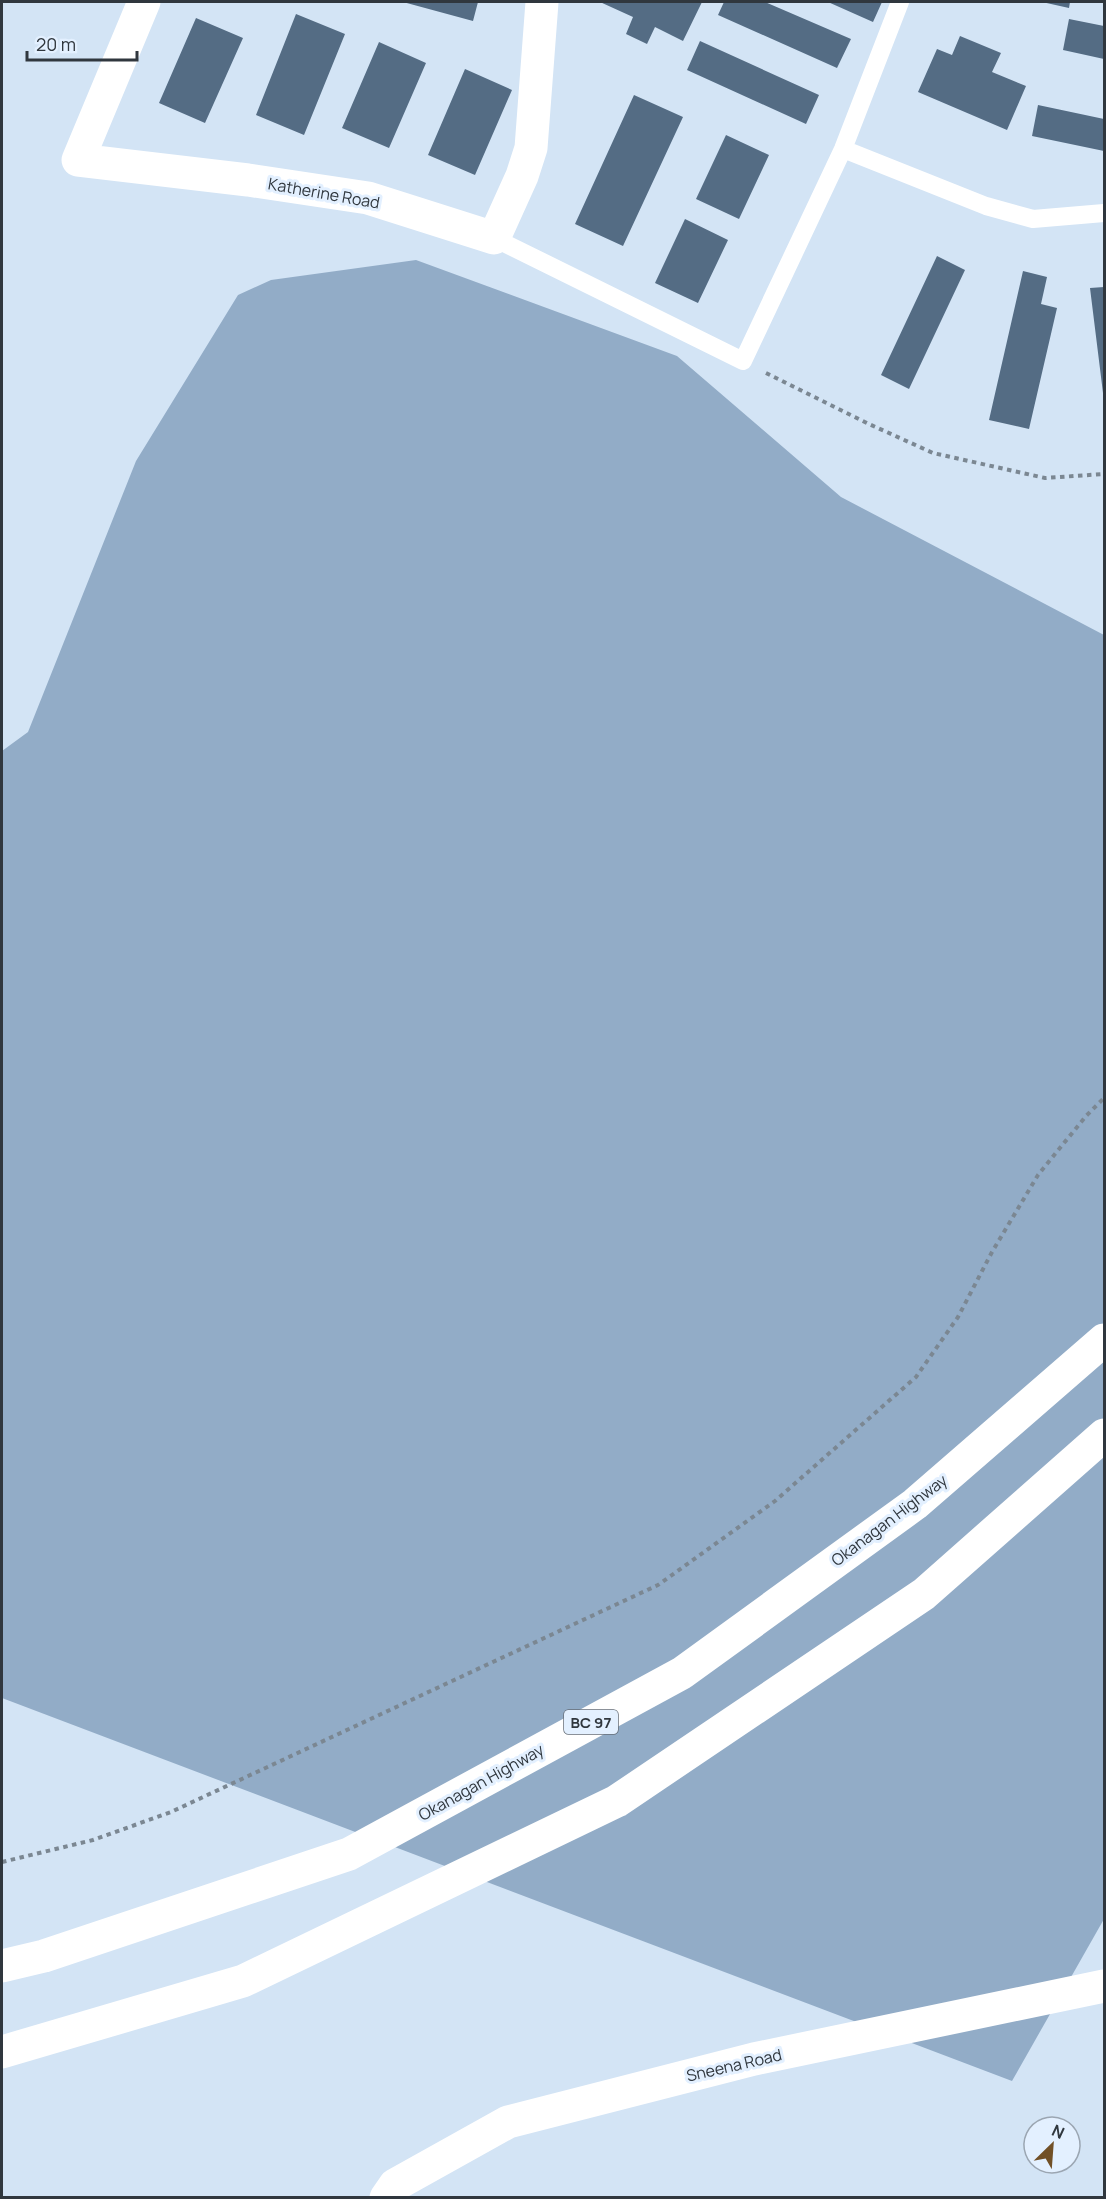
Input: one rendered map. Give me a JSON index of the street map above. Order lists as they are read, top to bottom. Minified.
{"streets":{"main road":["Katherine Road","Okanagan Highway","BC 97","Sneena Road"]},"scale_bar":"20 m","north":"top right"}
